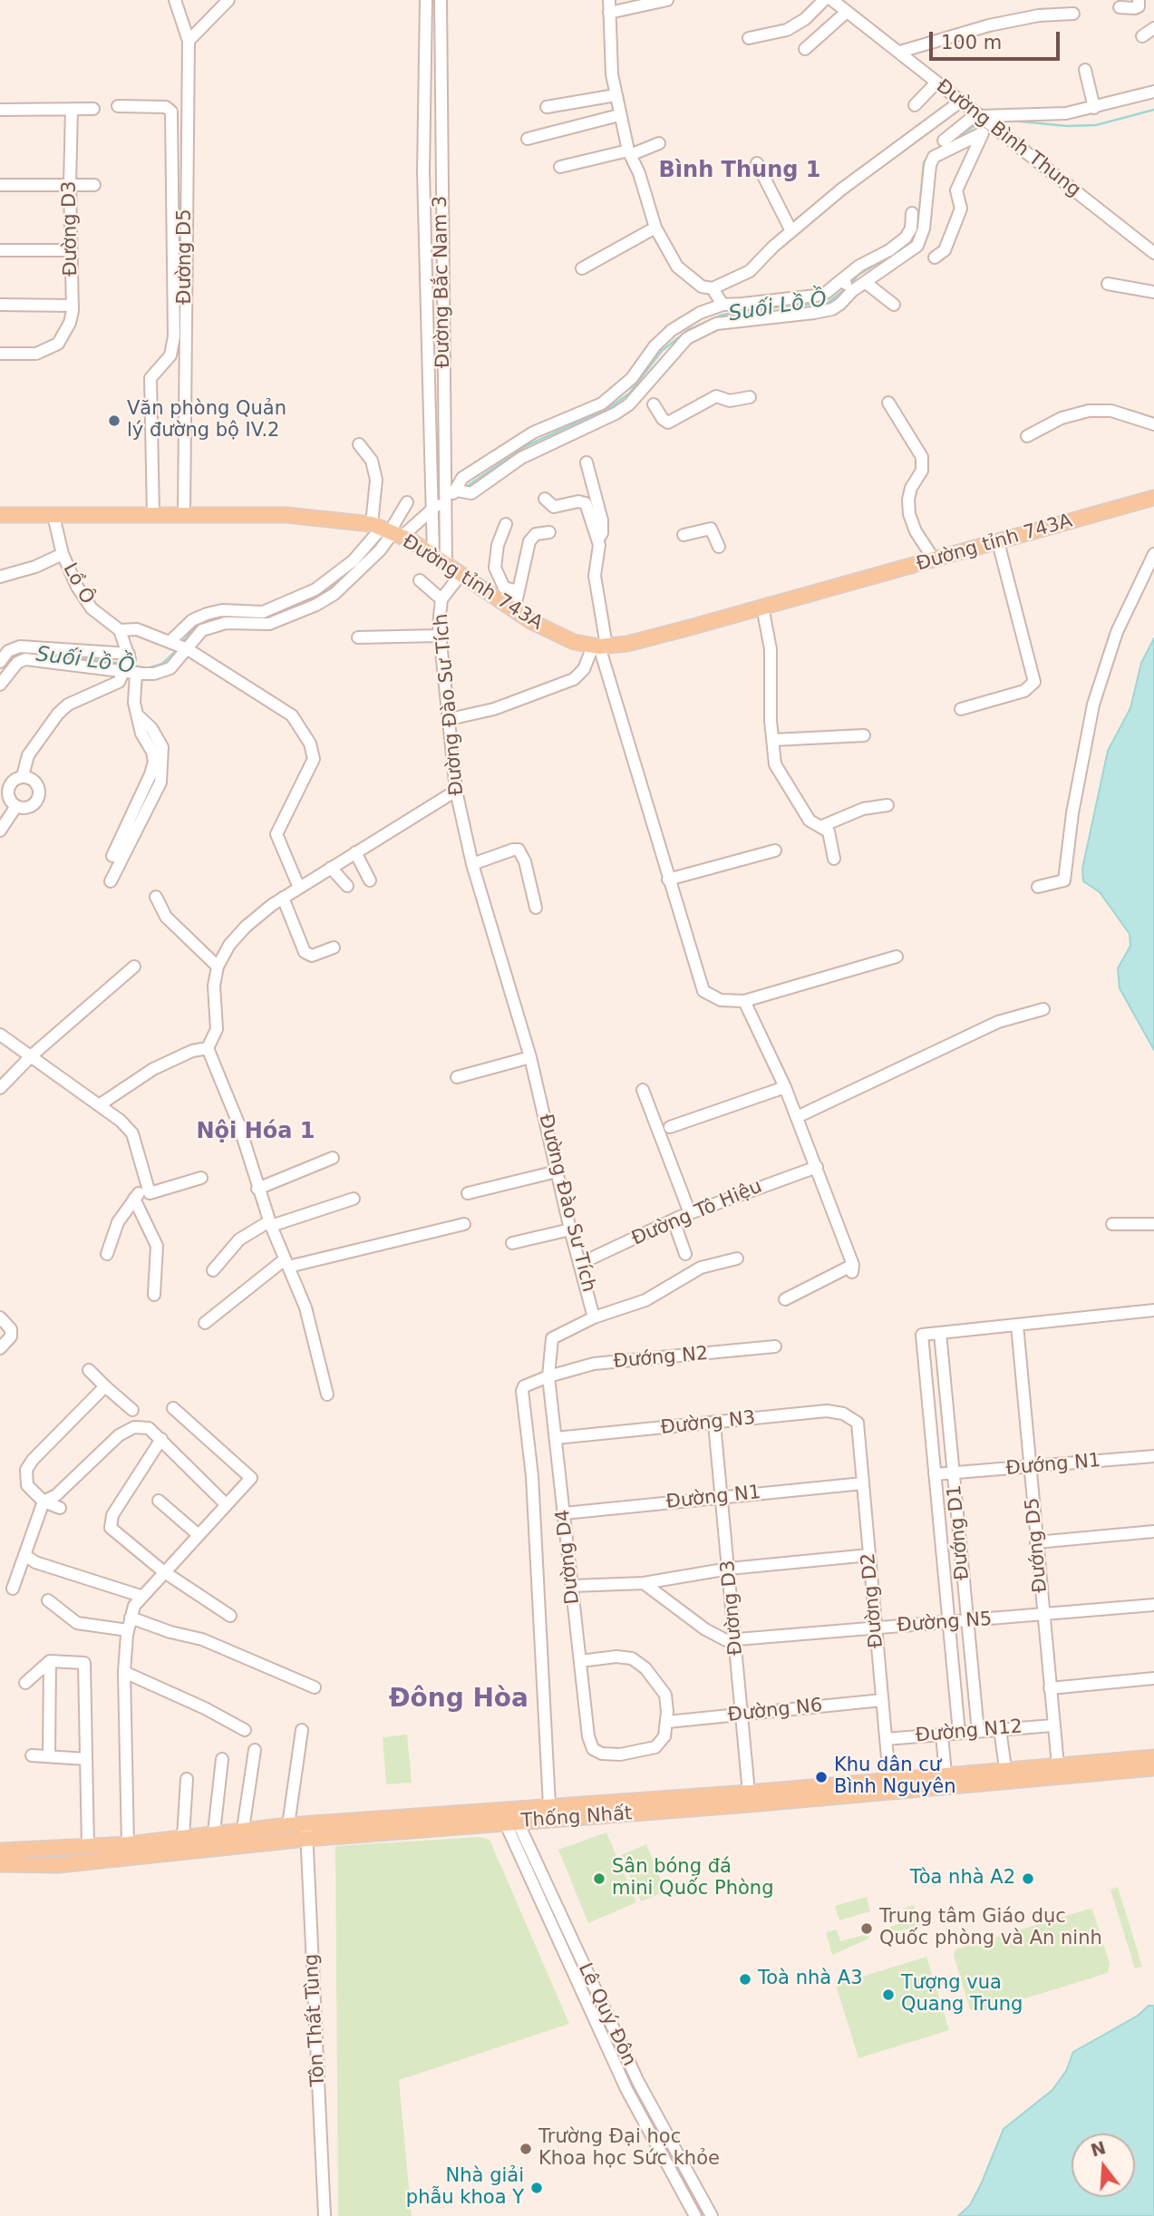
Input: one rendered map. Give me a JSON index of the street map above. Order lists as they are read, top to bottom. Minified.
{"streets":{"main road":["Đường tỉnh 743A","Thống Nhất"],"street":["Đường Bình Thung","Đường D3","Đường D5","Đường Bắc Nam 3","Lồ Ô","Đường Đào Sư Tích","Đường Tô Hiệu","Đướng N2","Đường N3","Đướng N1","Đường N1","Đướng D1","Đướng D5","Dường D4","Đường D2","Đường N5","Đường N6","Đường N12","Lê Quý Đôn","Tôn Thất Tùng"]},"crossings":[["Đường D3","Đường N3"],["Đường D3","Đường N1"],["Đường D3","Đường N5"],["Đường D3","Đường N6"],["Đường D3","Thống Nhất"],["Đường D5","Đường tỉnh 743A"],["Đường Bắc Nam 3","Đường tỉnh 743A"],["Đường tỉnh 743A","Lồ Ô"],["Đường tỉnh 743A","Đường Đào Sư Tích"],["Đường Đào Sư Tích","Đường Tô Hiệu"],["Đường Đào Sư Tích","Đướng N2"],["Đường Đào Sư Tích","Dường D4"],["Đướng N2","Dường D4"],["Đường N3","Dường D4"],["Đường N3","Đường D2"],["Đướng N1","Đướng D1"],["Đướng N1","Đướng D5"],["Đường N1","Dường D4"],["Đường N1","Đường D2"],["Đướng D1","Đường N5"],["Đướng D1","Đường N12"],["Đướng D5","Đường N5"],["Đướng D5","Đường N12"],["Đướng D5","Thống Nhất"],["Dường D4","Đường N6"],["Đường D2","Đường N5"],["Đường D2","Đường N6"],["Đường D2","Đường N12"],["Đường D2","Thống Nhất"],["Thống Nhất","Lê Quý Đôn"],["Thống Nhất","Tôn Thất Tùng"]],"districts":["Bình Thung 1","Nội Hóa 1","Đông Hòa"],"water":["Suối Lồ Ồ"],"places":["Văn phòng Quản lý đường bộ IV.2","Khu dân cư Bình Nguyên","Sân bóng đá mini Quốc Phòng","Tòa nhà A2","Trung tâm Giáo dục Quốc phòng và An ninh","Toà nhà A3","Tượng vua Quang Trung","Trường Đại học Khoa học Sức khỏe","Nhà giải phẫu khoa Y"],"scale_bar":"100 m","north":"top"}
